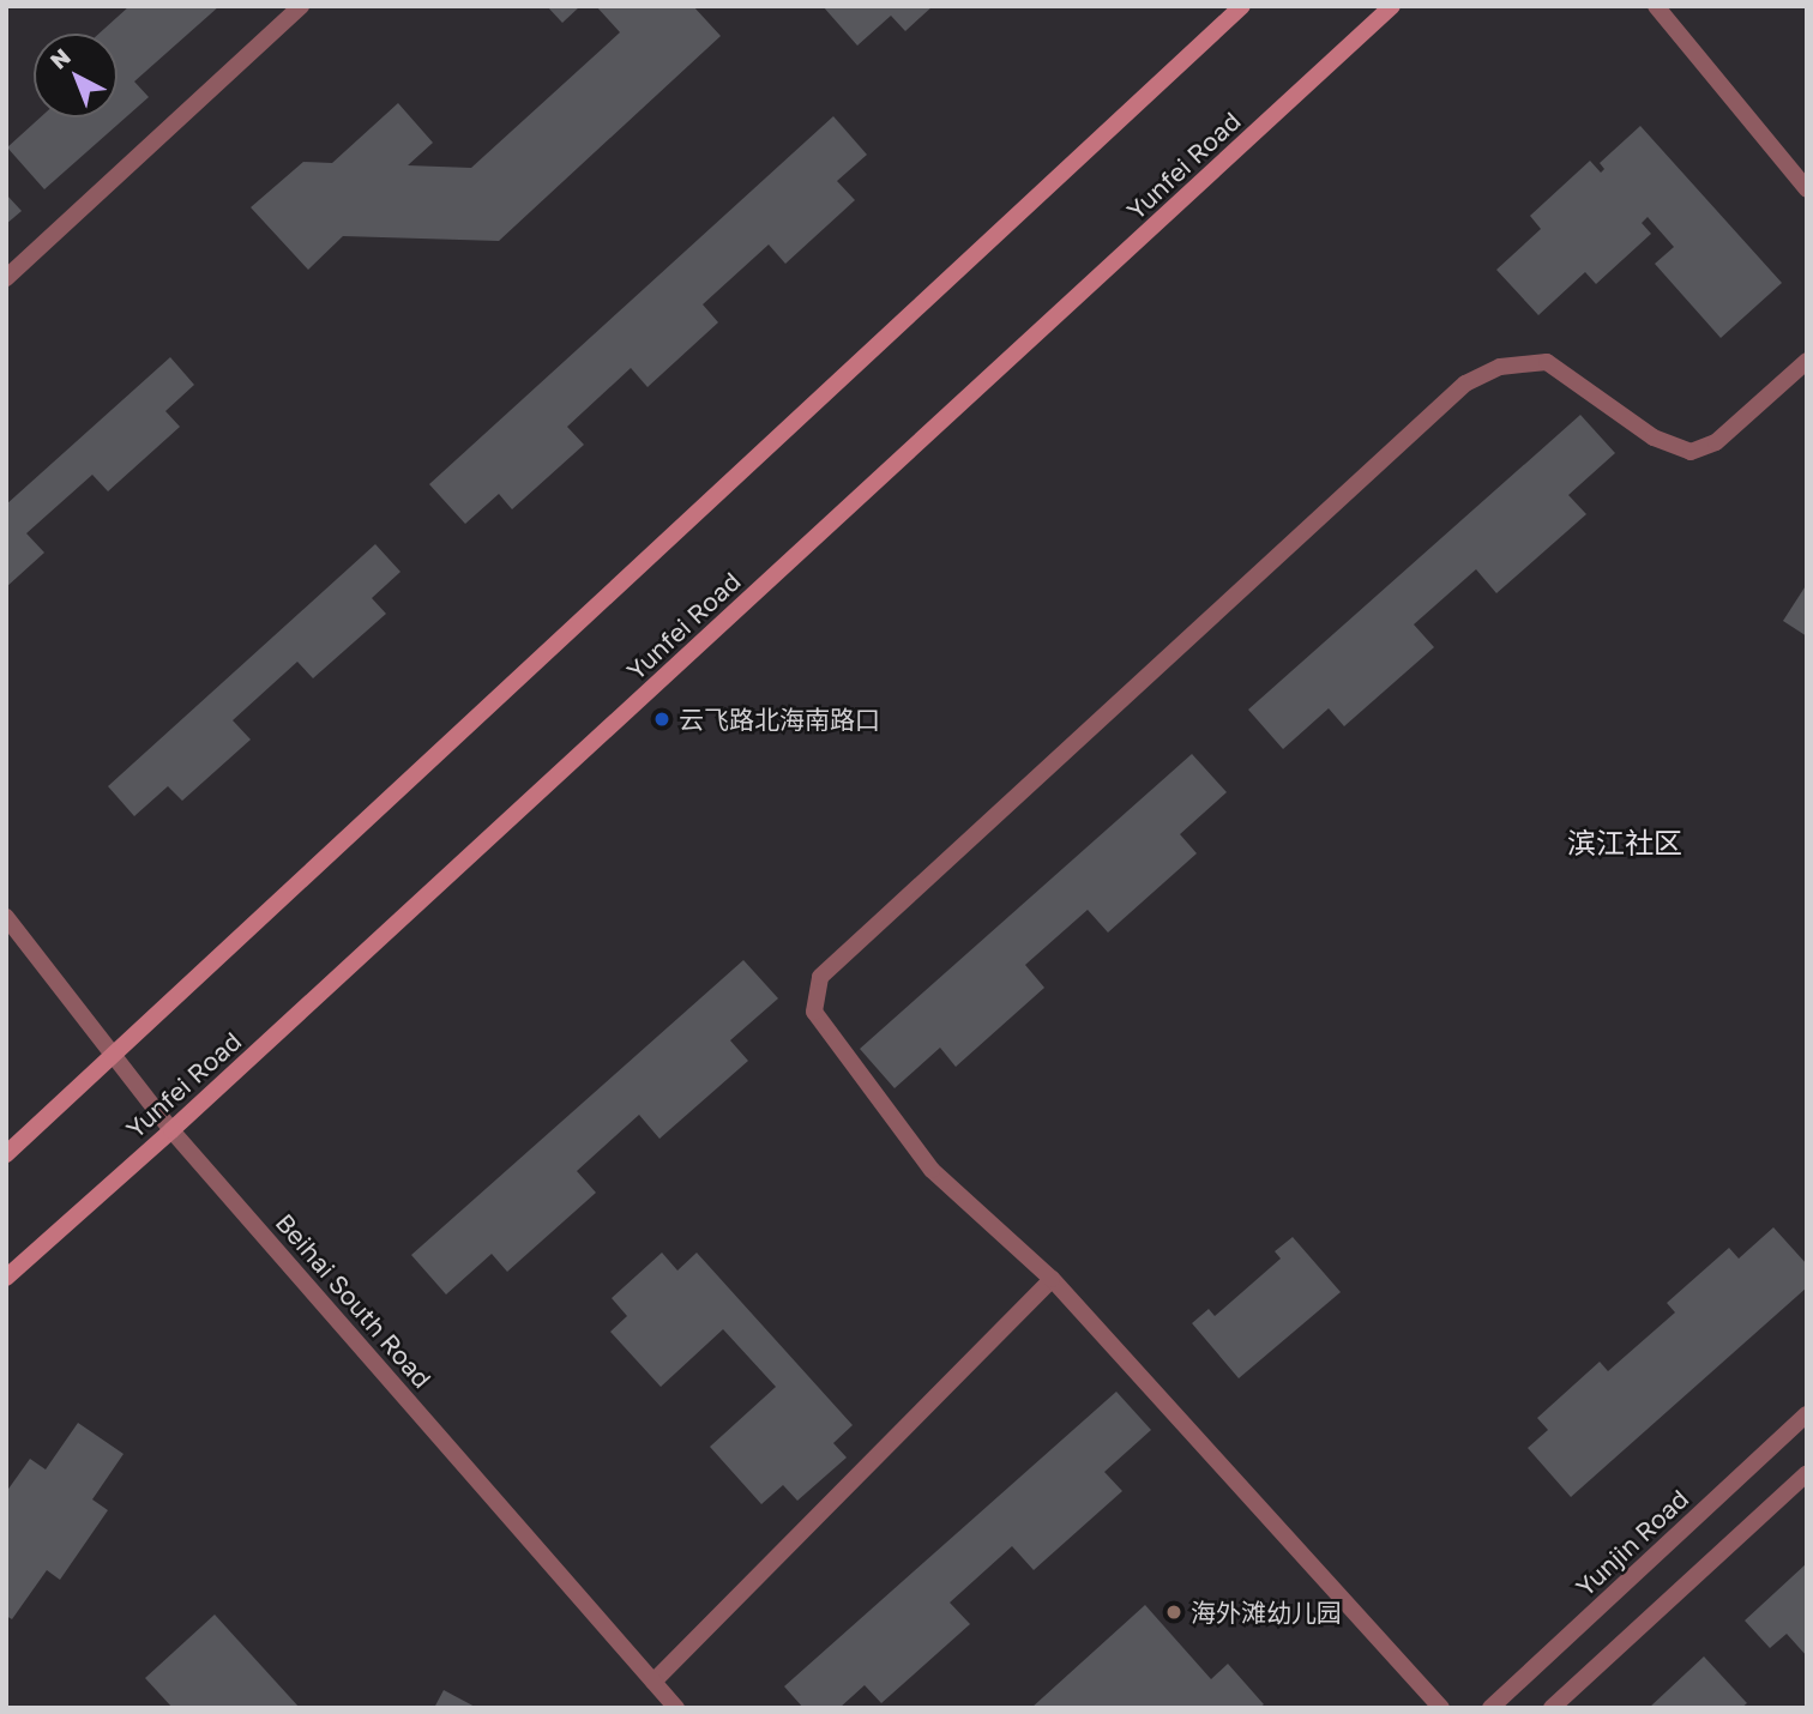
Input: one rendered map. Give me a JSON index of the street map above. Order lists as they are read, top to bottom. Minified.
{"streets":{"main road":["Yunfei Road"],"street":["Beihai South Road","Yunjin Road"]},"crossings":[["Yunfei Road","Beihai South Road"]],"districts":["滨江社区"],"places":["云飞路北海南路口","海外滩幼儿园"],"north":"top left"}
